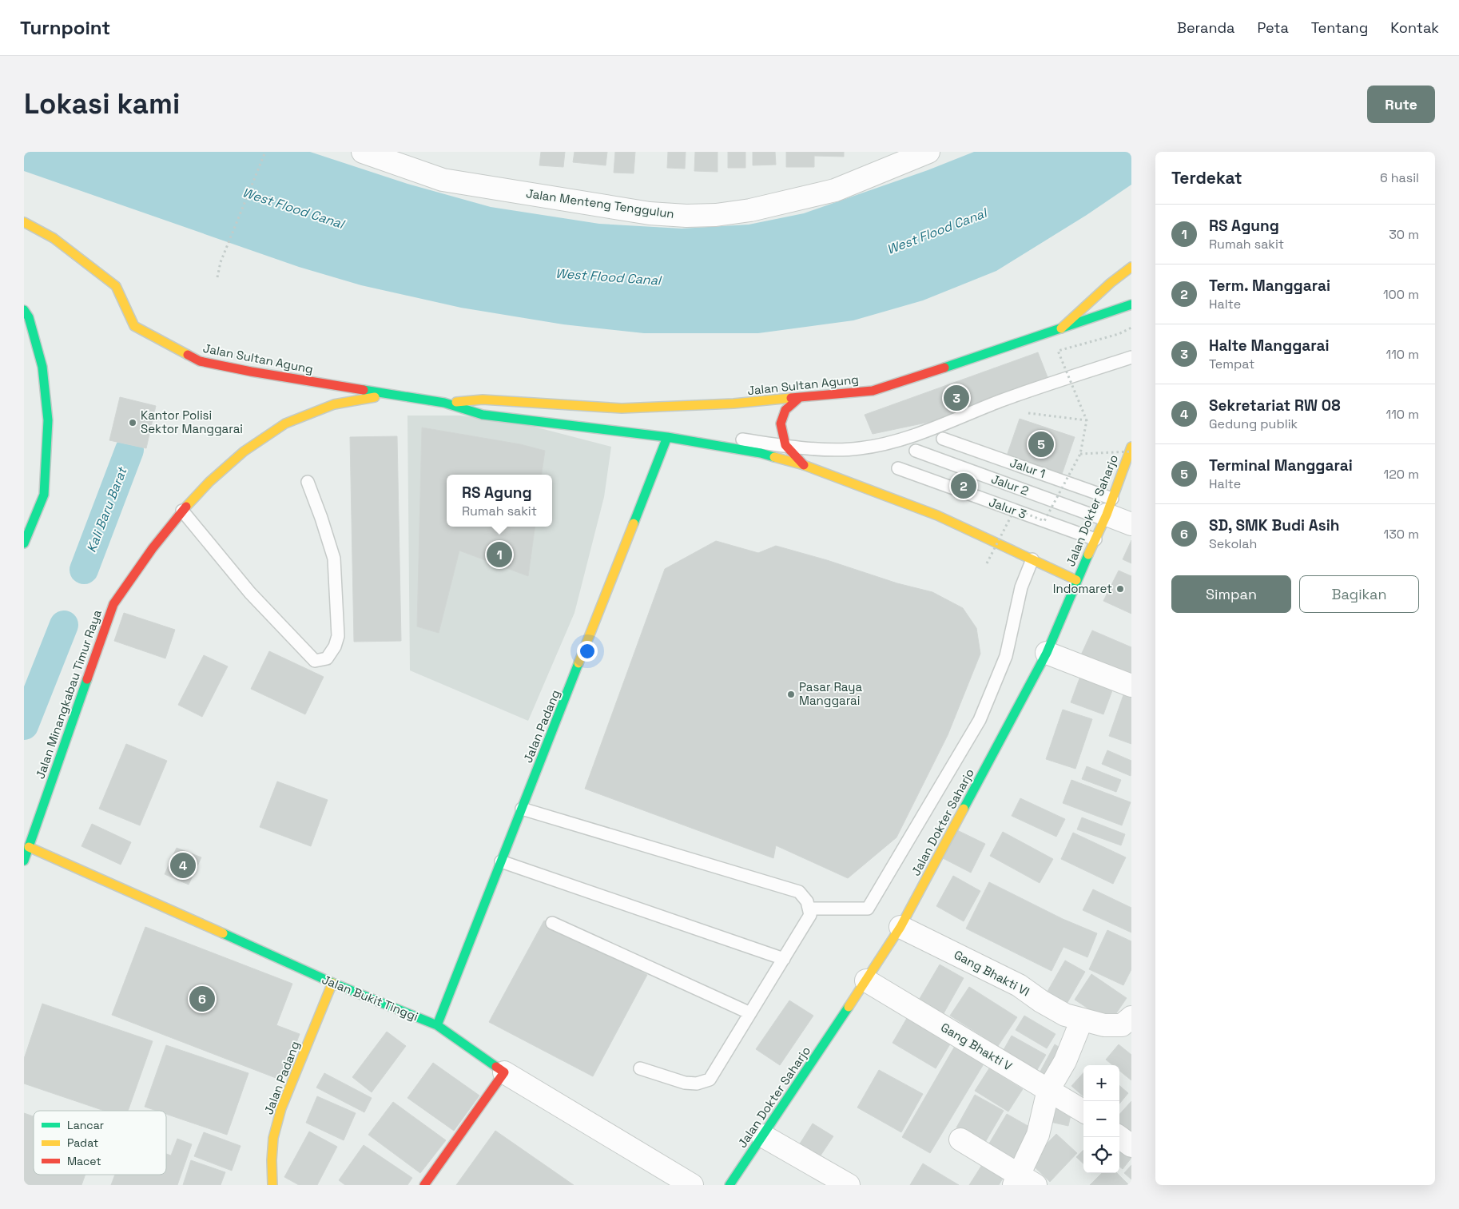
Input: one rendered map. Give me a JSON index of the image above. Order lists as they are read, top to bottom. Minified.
{"streets":{"main road":["Jalan Sultan Agung","Jalan Dokter Saharjo","Jalan Minangkabau Timur Raya","Jalan Padang","Jalan Bukit Tinggi"],"street":["Jalan Menteng Tenggulun","Gang Bhakti VI","Gang Bhakti V"],"lane":["Jalur 1","Jalur 2","Jalur 3"]},"crossings":[["Jalan Sultan Agung","Jalan Dokter Saharjo"],["Jalan Sultan Agung","Jalan Minangkabau Timur Raya"],["Jalan Sultan Agung","Jalan Padang"],["Jalur 1","Jalur 2"],["Jalur 1","Jalan Dokter Saharjo"],["Jalur 2","Jalan Dokter Saharjo"],["Jalur 3","Jalan Dokter Saharjo"],["Jalan Dokter Saharjo","Gang Bhakti VI"],["Jalan Dokter Saharjo","Gang Bhakti V"],["Jalan Minangkabau Timur Raya","Jalan Bukit Tinggi"],["Jalan Padang","Jalan Bukit Tinggi"]],"water":["West Flood Canal","Kali Baru Barat"],"places":["Kantor Polisi Sektor Manggarai","Indomaret","Pasar Raya Manggarai"],"legend":["Lancar","Padat","Macet"],"page":{"header":"Turnpoint","nav":["Beranda","Peta","Tentang","Kontak"],"buttons":["Rute",["Simpan","Bagikan"]],"title":"Lokasi kami","heading":["Terdekat","6 hasil"],"list":[{"mark":"1","name":"RS Agung","note":"Rumah sakit","value":"30 m"},{"mark":"2","name":"Term. Manggarai","note":"Halte","value":"100 m"},{"mark":"3","name":"Halte Manggarai","note":"Tempat","value":"110 m"},{"mark":"4","name":"Sekretariat RW 08","note":"Gedung publik","value":"110 m"},{"mark":"5","name":"Terminal Manggarai","note":"Halte","value":"120 m"},{"mark":"6","name":"SD, SMK Budi Asih","note":"Sekolah","value":"130 m"}],"pins":["3","5","2","1","4","6"],"popup":["RS Agung","Rumah sakit"],"map_buttons":["+","−"]}}
